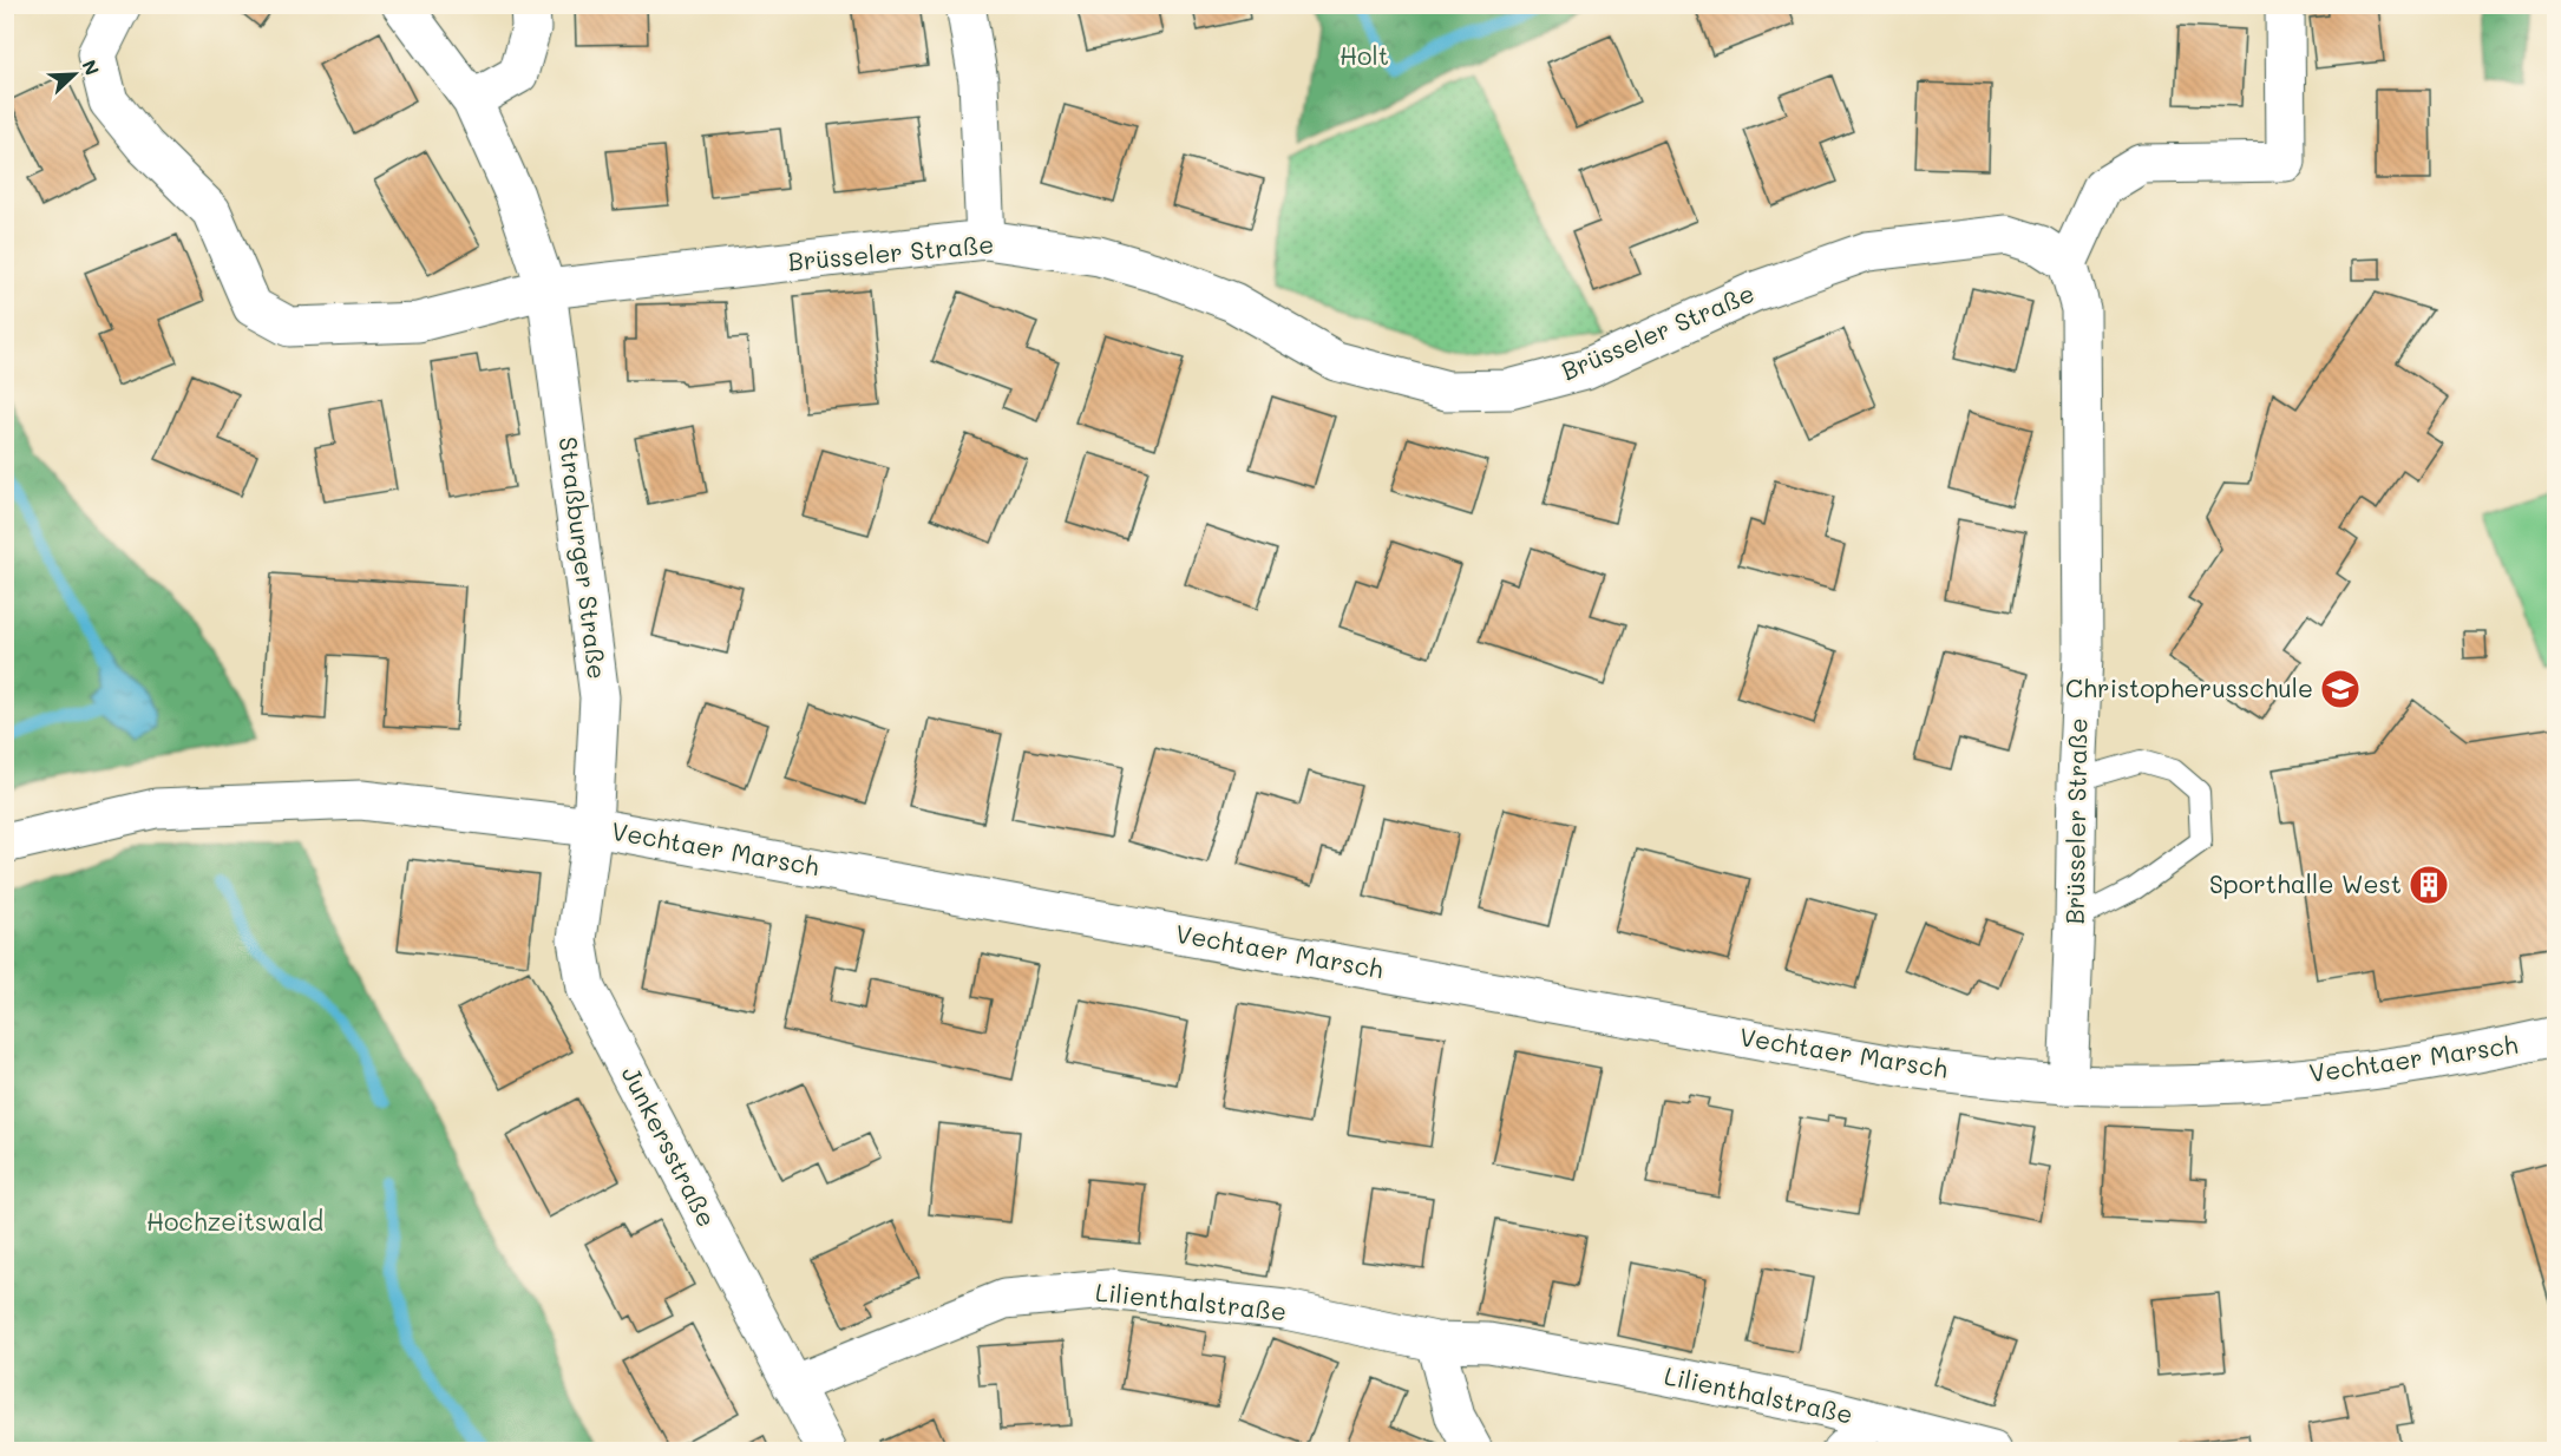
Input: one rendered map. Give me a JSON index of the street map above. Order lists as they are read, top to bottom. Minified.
{"streets":{"street":["Brüsseler Straße","Straßburger Straße","Vechtaer Marsch","Junkersstraße","Lilienthalstraße"]},"crossings":[["Brüsseler Straße","Straßburger Straße"],["Brüsseler Straße","Vechtaer Marsch"],["Straßburger Straße","Vechtaer Marsch"],["Straßburger Straße","Junkersstraße"],["Vechtaer Marsch","Junkersstraße"],["Junkersstraße","Lilienthalstraße"]],"parks":["Holt","Hochzeitswald"],"places":{"school or university":["Christopherusschule"],"building":["Sporthalle West"]},"north":"top right"}
